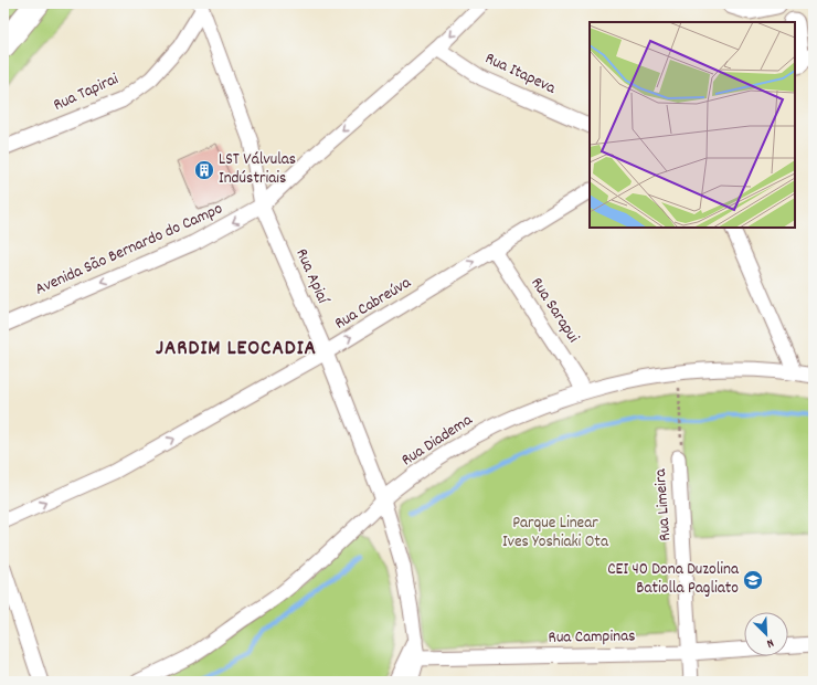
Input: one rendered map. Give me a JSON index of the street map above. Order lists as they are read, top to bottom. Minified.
{"streets":{"street":["Rua Itapeva","Rua Tapirai","Avenida São Bernardo do Campo","Rua Apiaí","Rua Cabreúva","Rua Sarapui","Rua Diadema","Rua Limeira","Rua Campinas"]},"crossings":[["Rua Itapeva","Avenida São Bernardo do Campo"],["Rua Tapirai","Rua Apiaí"],["Avenida São Bernardo do Campo","Rua Apiaí"],["Rua Apiaí","Rua Cabreúva"],["Rua Apiaí","Rua Diadema"],["Rua Apiaí","Rua Campinas"],["Rua Cabreúva","Rua Sarapui"],["Rua Sarapui","Rua Diadema"],["Rua Limeira","Rua Campinas"]],"one_way":["Avenida São Bernardo do Campo","Rua Cabreúva"],"districts":["JARDIM LEOCADIA"],"parks":["Parque Linear Ives Yoshiaki Ota"],"places":{"building":["LST Válvulas Indústriais"],"school or university":["CEI 40 Dona Duzolina Batiolla Pagliato"]},"north":"bottom right"}
